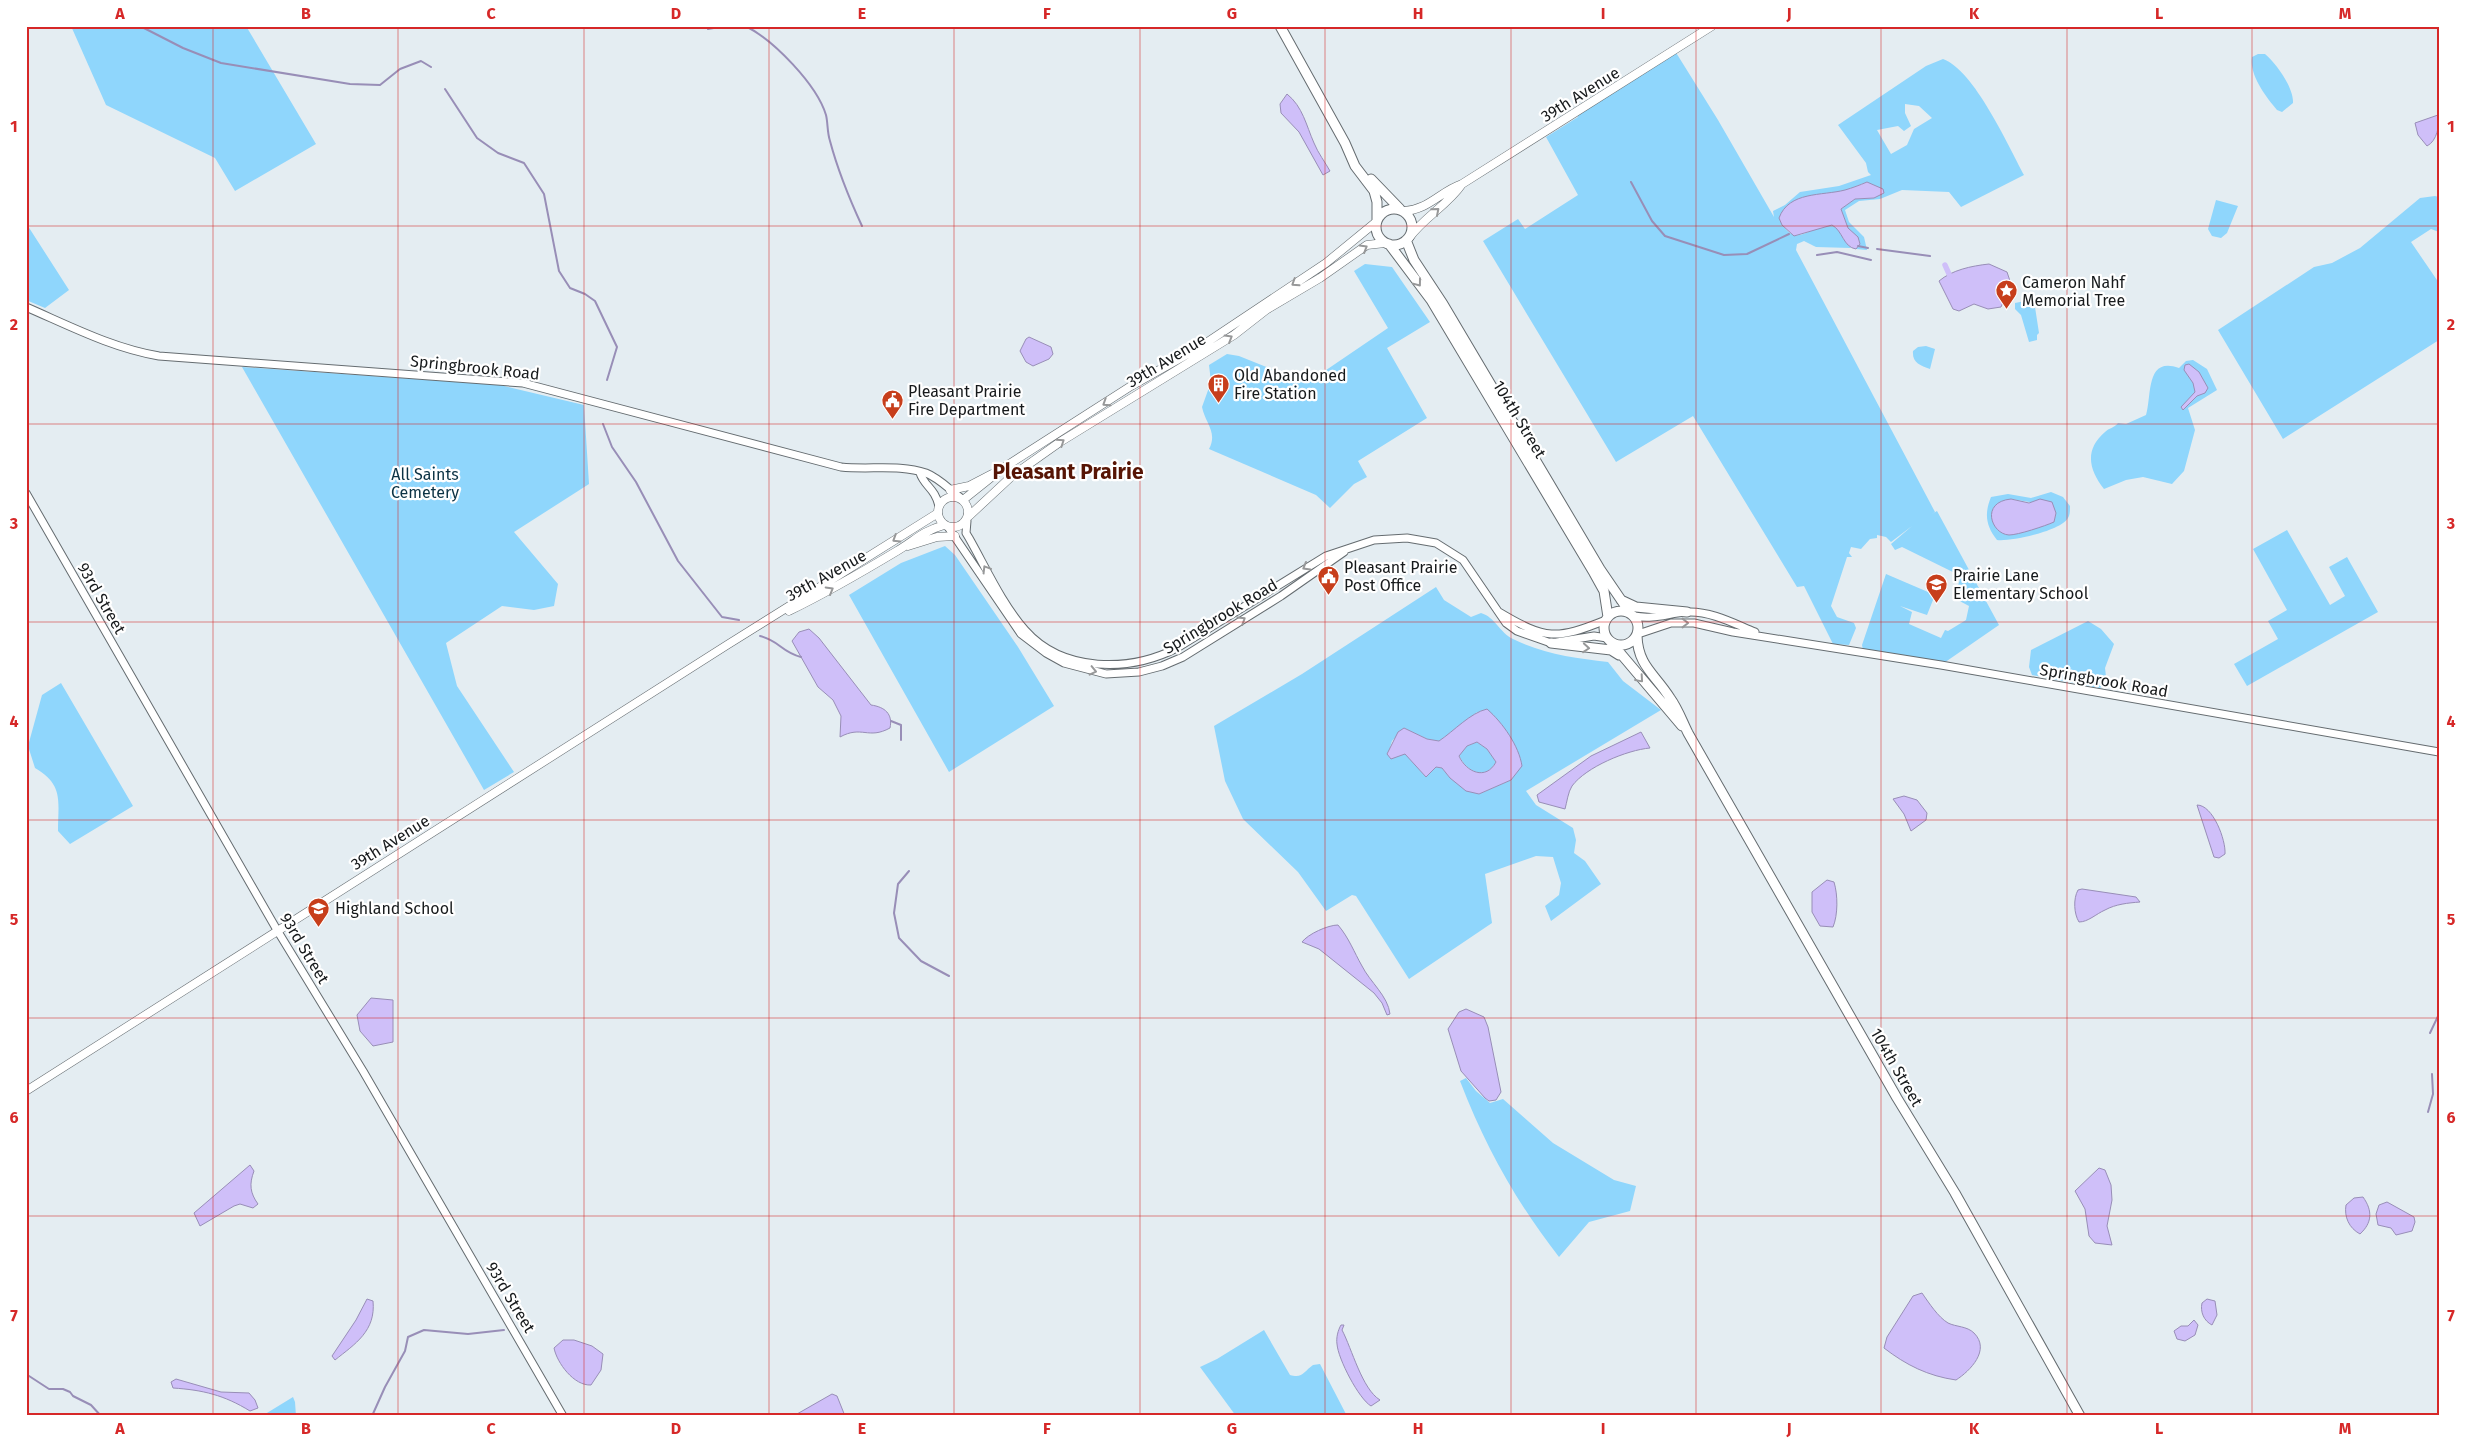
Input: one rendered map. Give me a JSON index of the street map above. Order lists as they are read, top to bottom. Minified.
{"streets":{"main road":["39th Avenue","104th Street"],"street":["Springbrook Road","93rd Street"]},"crossings":[["39th Avenue","Springbrook Road"],["39th Avenue","104th Street"],["39th Avenue","93rd Street"],["Springbrook Road","104th Street"]],"districts":["Pleasant Prairie"],"parks":["All Saints Cemetery"],"places":{"place":["Cameron Nahf Memorial Tree"],"building":["Old Abandoned Fire Station"],"public building":["Pleasant Prairie Fire Department","Pleasant Prairie Post Office"],"school or university":["Prairie Lane Elementary School","Highland School"]},"grid":{"columns":["A","B","C","D","E","F","G","H","I","J","K","L","M"],"rows":["1","2","3","4","5","6","7"]}}
